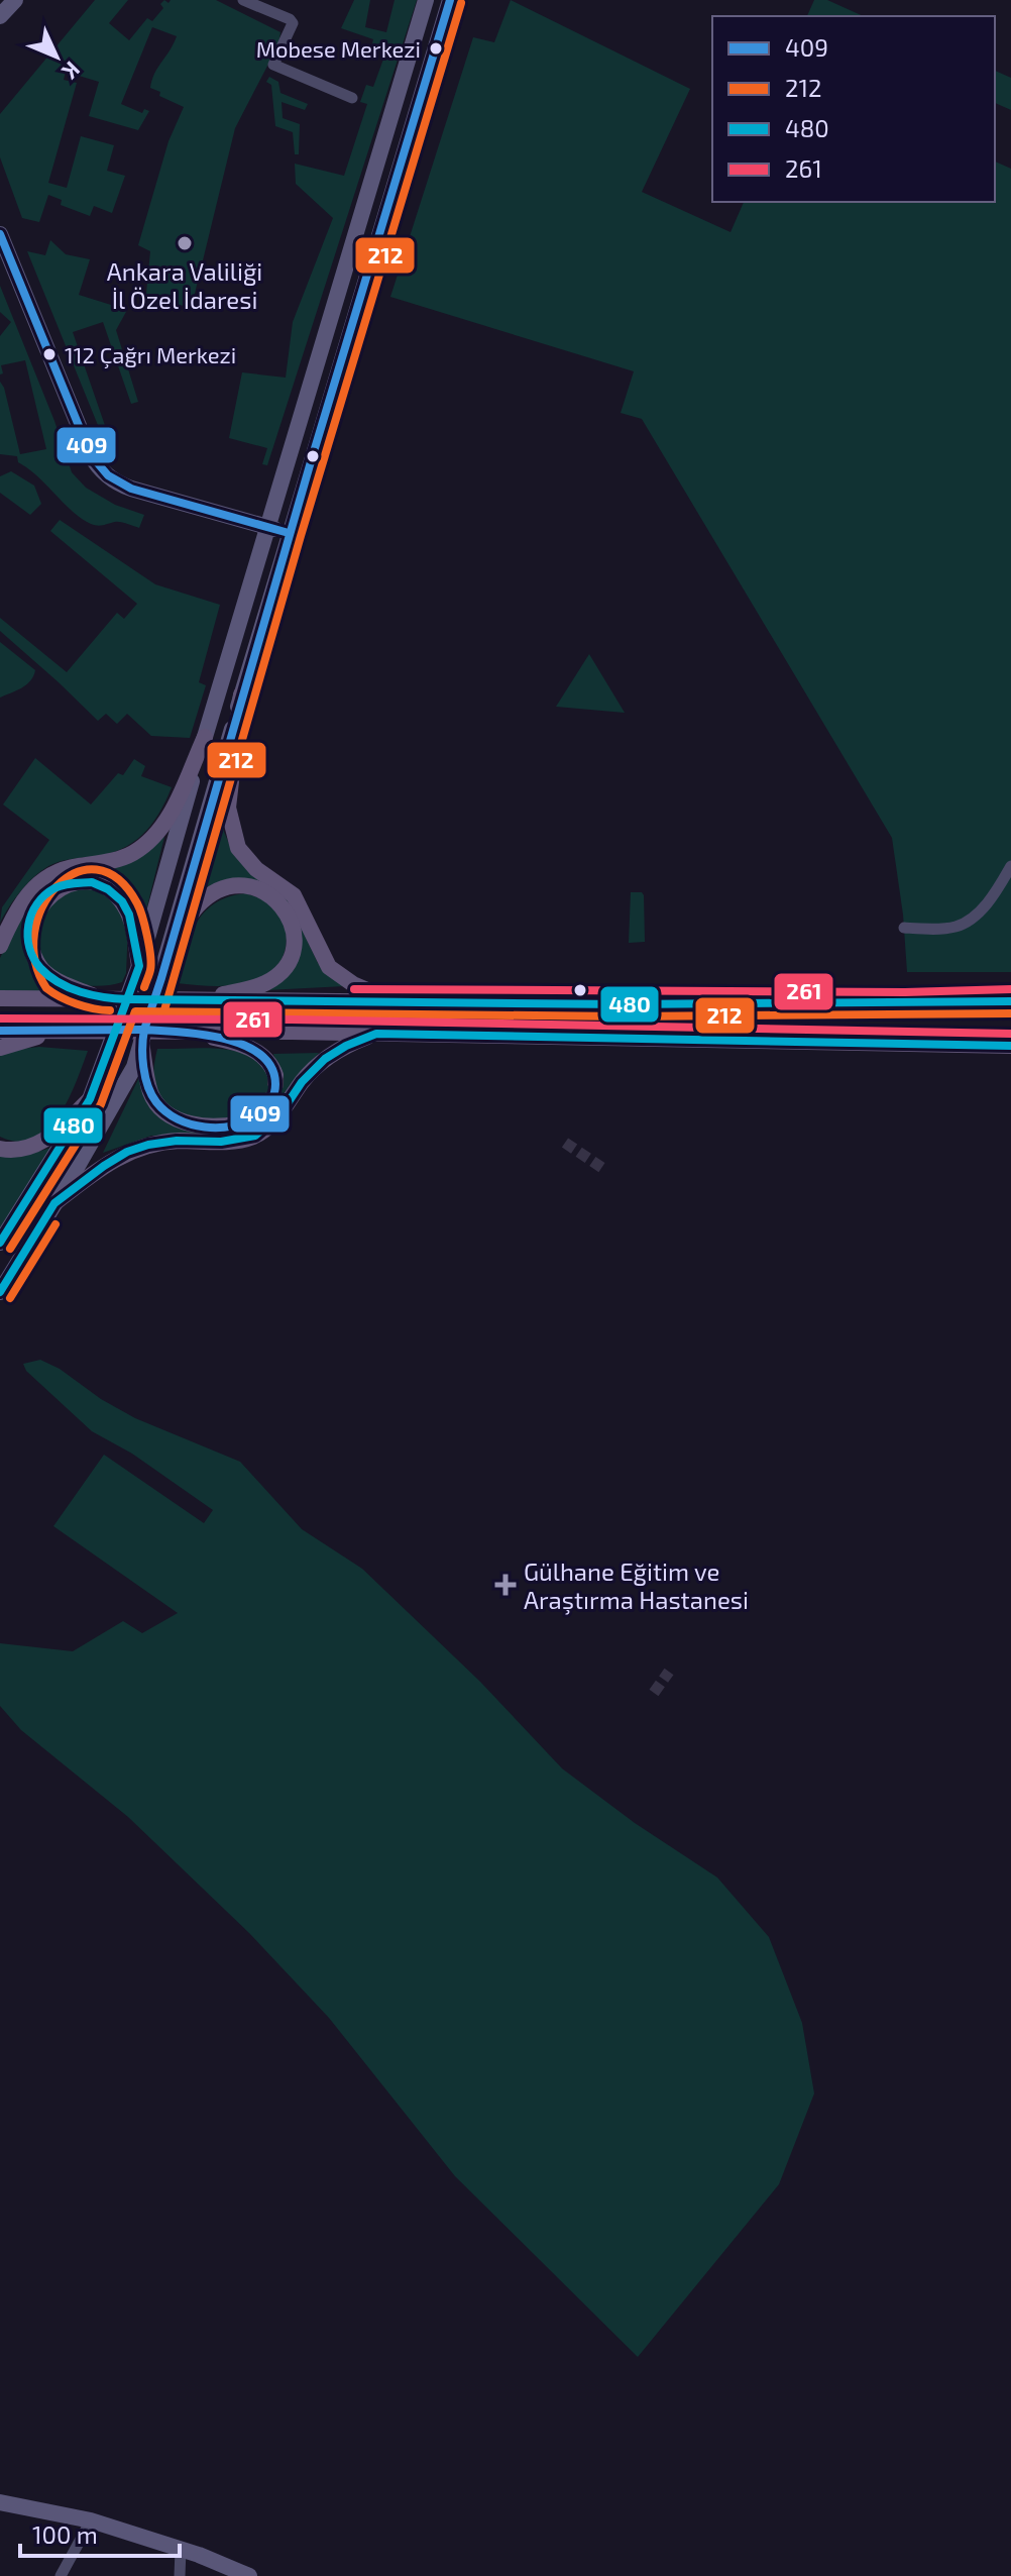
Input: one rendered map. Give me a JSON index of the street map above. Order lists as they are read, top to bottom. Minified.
{"places":{"other":["Mobese Merkezi","Ankara Valiliği İl Özel İdaresi","112 Çağrı Merkezi"],"health":["Gülhane Eğitim ve Araştırma Hastanesi"]},"lines":["transit line 409","transit line 212","transit line 480","transit line 261"],"legend":["409","212","480","261"],"scale_bar":"100 m","north":"bottom right"}
